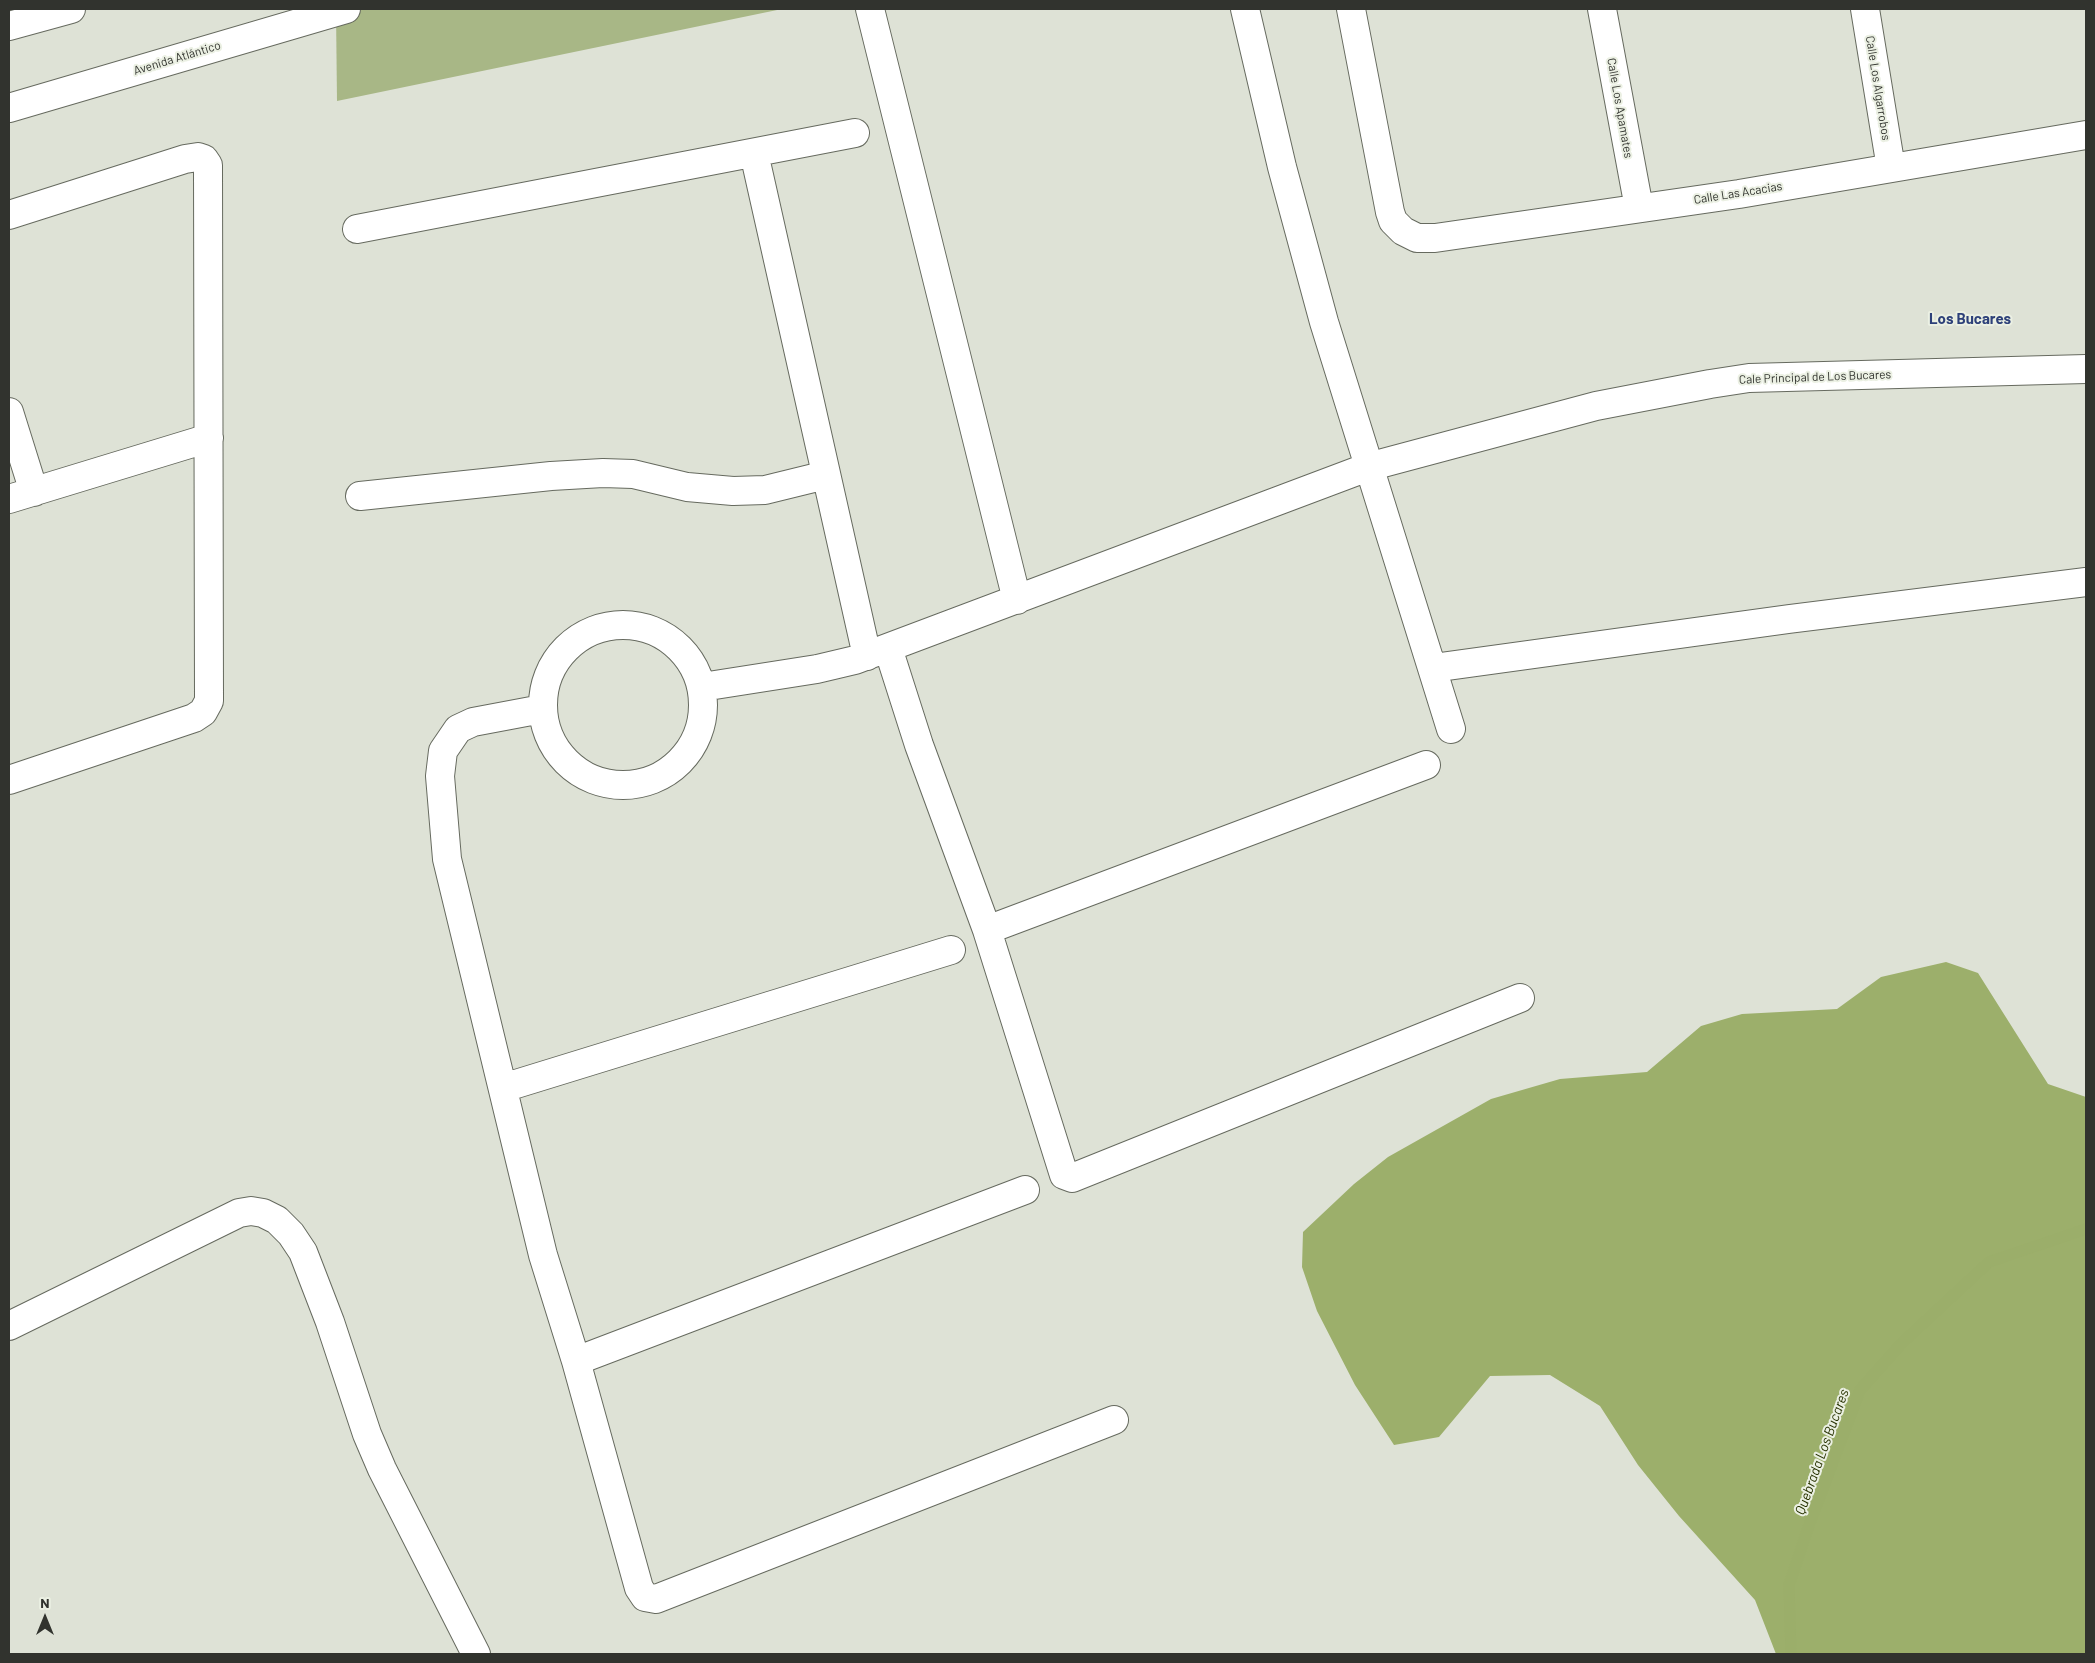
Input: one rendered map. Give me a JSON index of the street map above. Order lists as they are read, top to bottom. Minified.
{"streets":{"street":["Avenida Atlántico","Calle Los Algarrobos","Calle Los Apamates","Calle Las Acacias","Cale Principal de Los Bucares"]},"crossings":[["Calle Los Algarrobos","Calle Las Acacias"],["Calle Los Apamates","Calle Las Acacias"]],"districts":["Los Bucares"],"water":["Quebrada Los Bucares"],"north":"top"}
